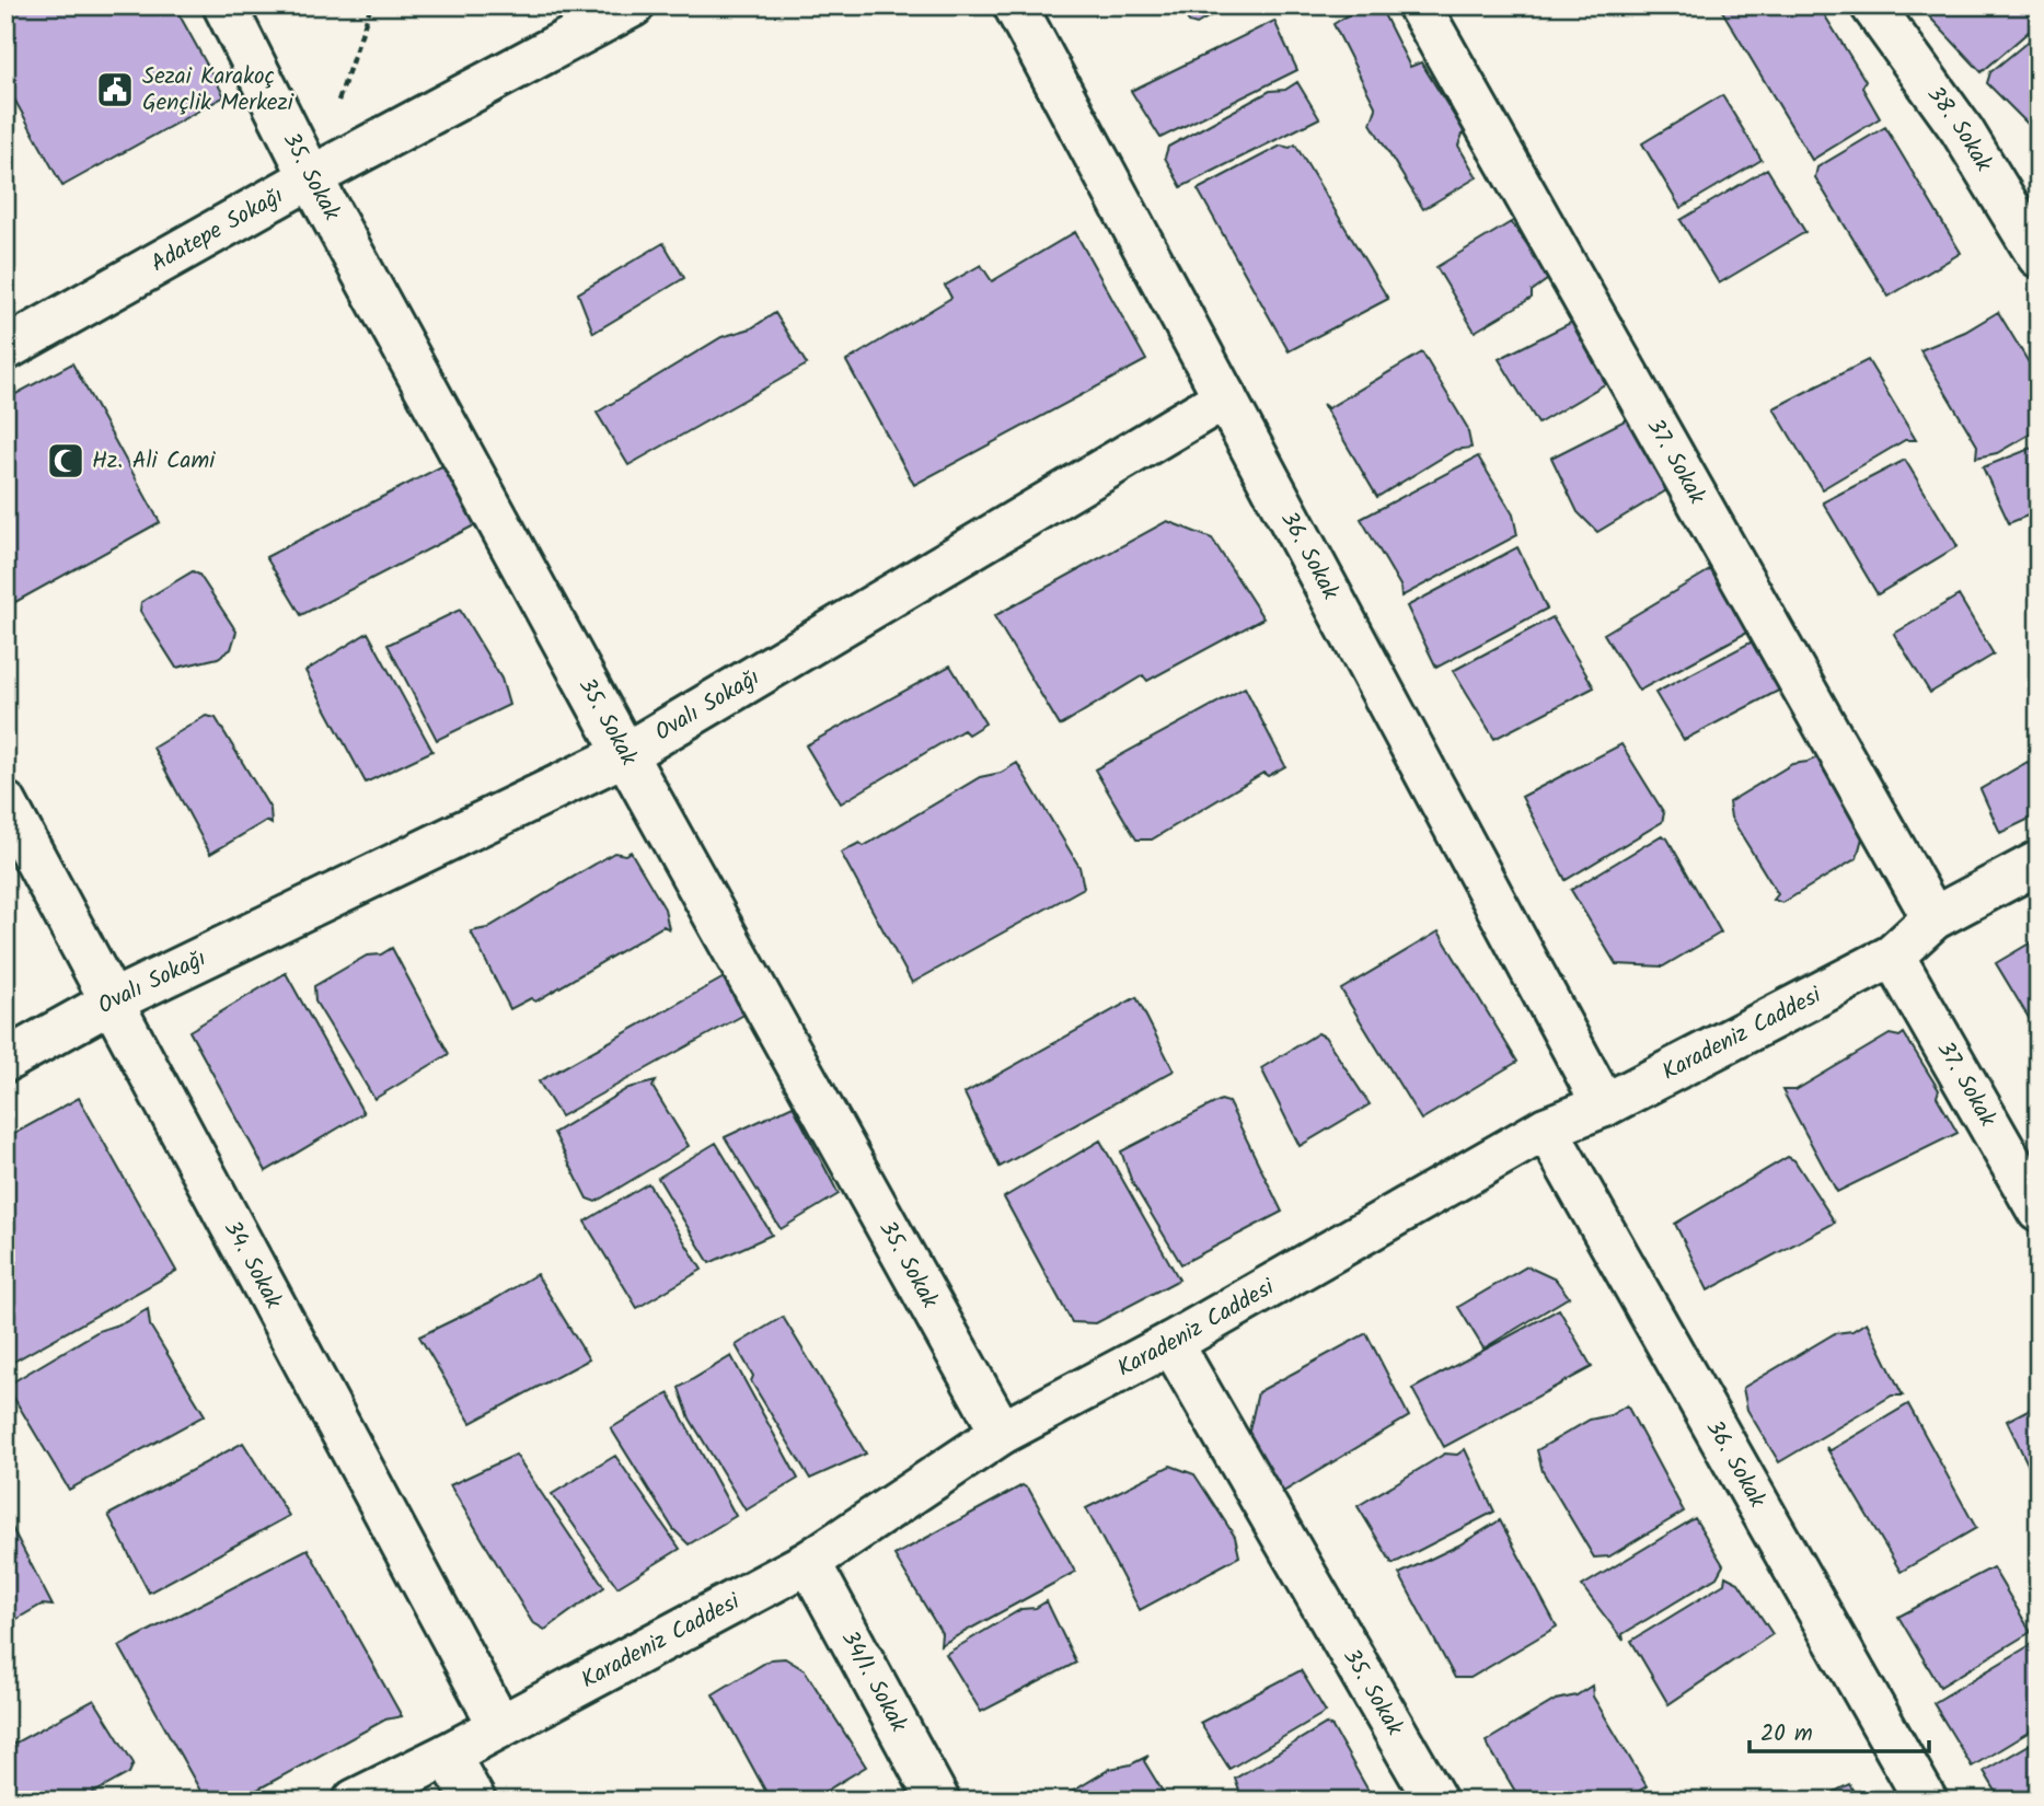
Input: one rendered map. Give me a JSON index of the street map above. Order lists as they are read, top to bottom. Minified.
{"streets":{"street":["38. Sokak","35. Sokak","Adatepe Sokağı","37. Sokak","36. Sokak","Ovalı Sokağı","Karadeniz Caddesi","34. Sokak","34/1. Sokak"]},"crossings":[["35. Sokak","Adatepe Sokağı"],["35. Sokak","Ovalı Sokağı"],["35. Sokak","Karadeniz Caddesi"],["37. Sokak","Karadeniz Caddesi"],["36. Sokak","Ovalı Sokağı"],["36. Sokak","Karadeniz Caddesi"],["Ovalı Sokağı","34. Sokak"],["Karadeniz Caddesi","34. Sokak"],["Karadeniz Caddesi","34/1. Sokak"]],"places":{"public building":["Sezai Karakoç Gençlik Merkezi"],"mosque":["Hz. Ali Cami"]},"scale_bar":"20 m"}
